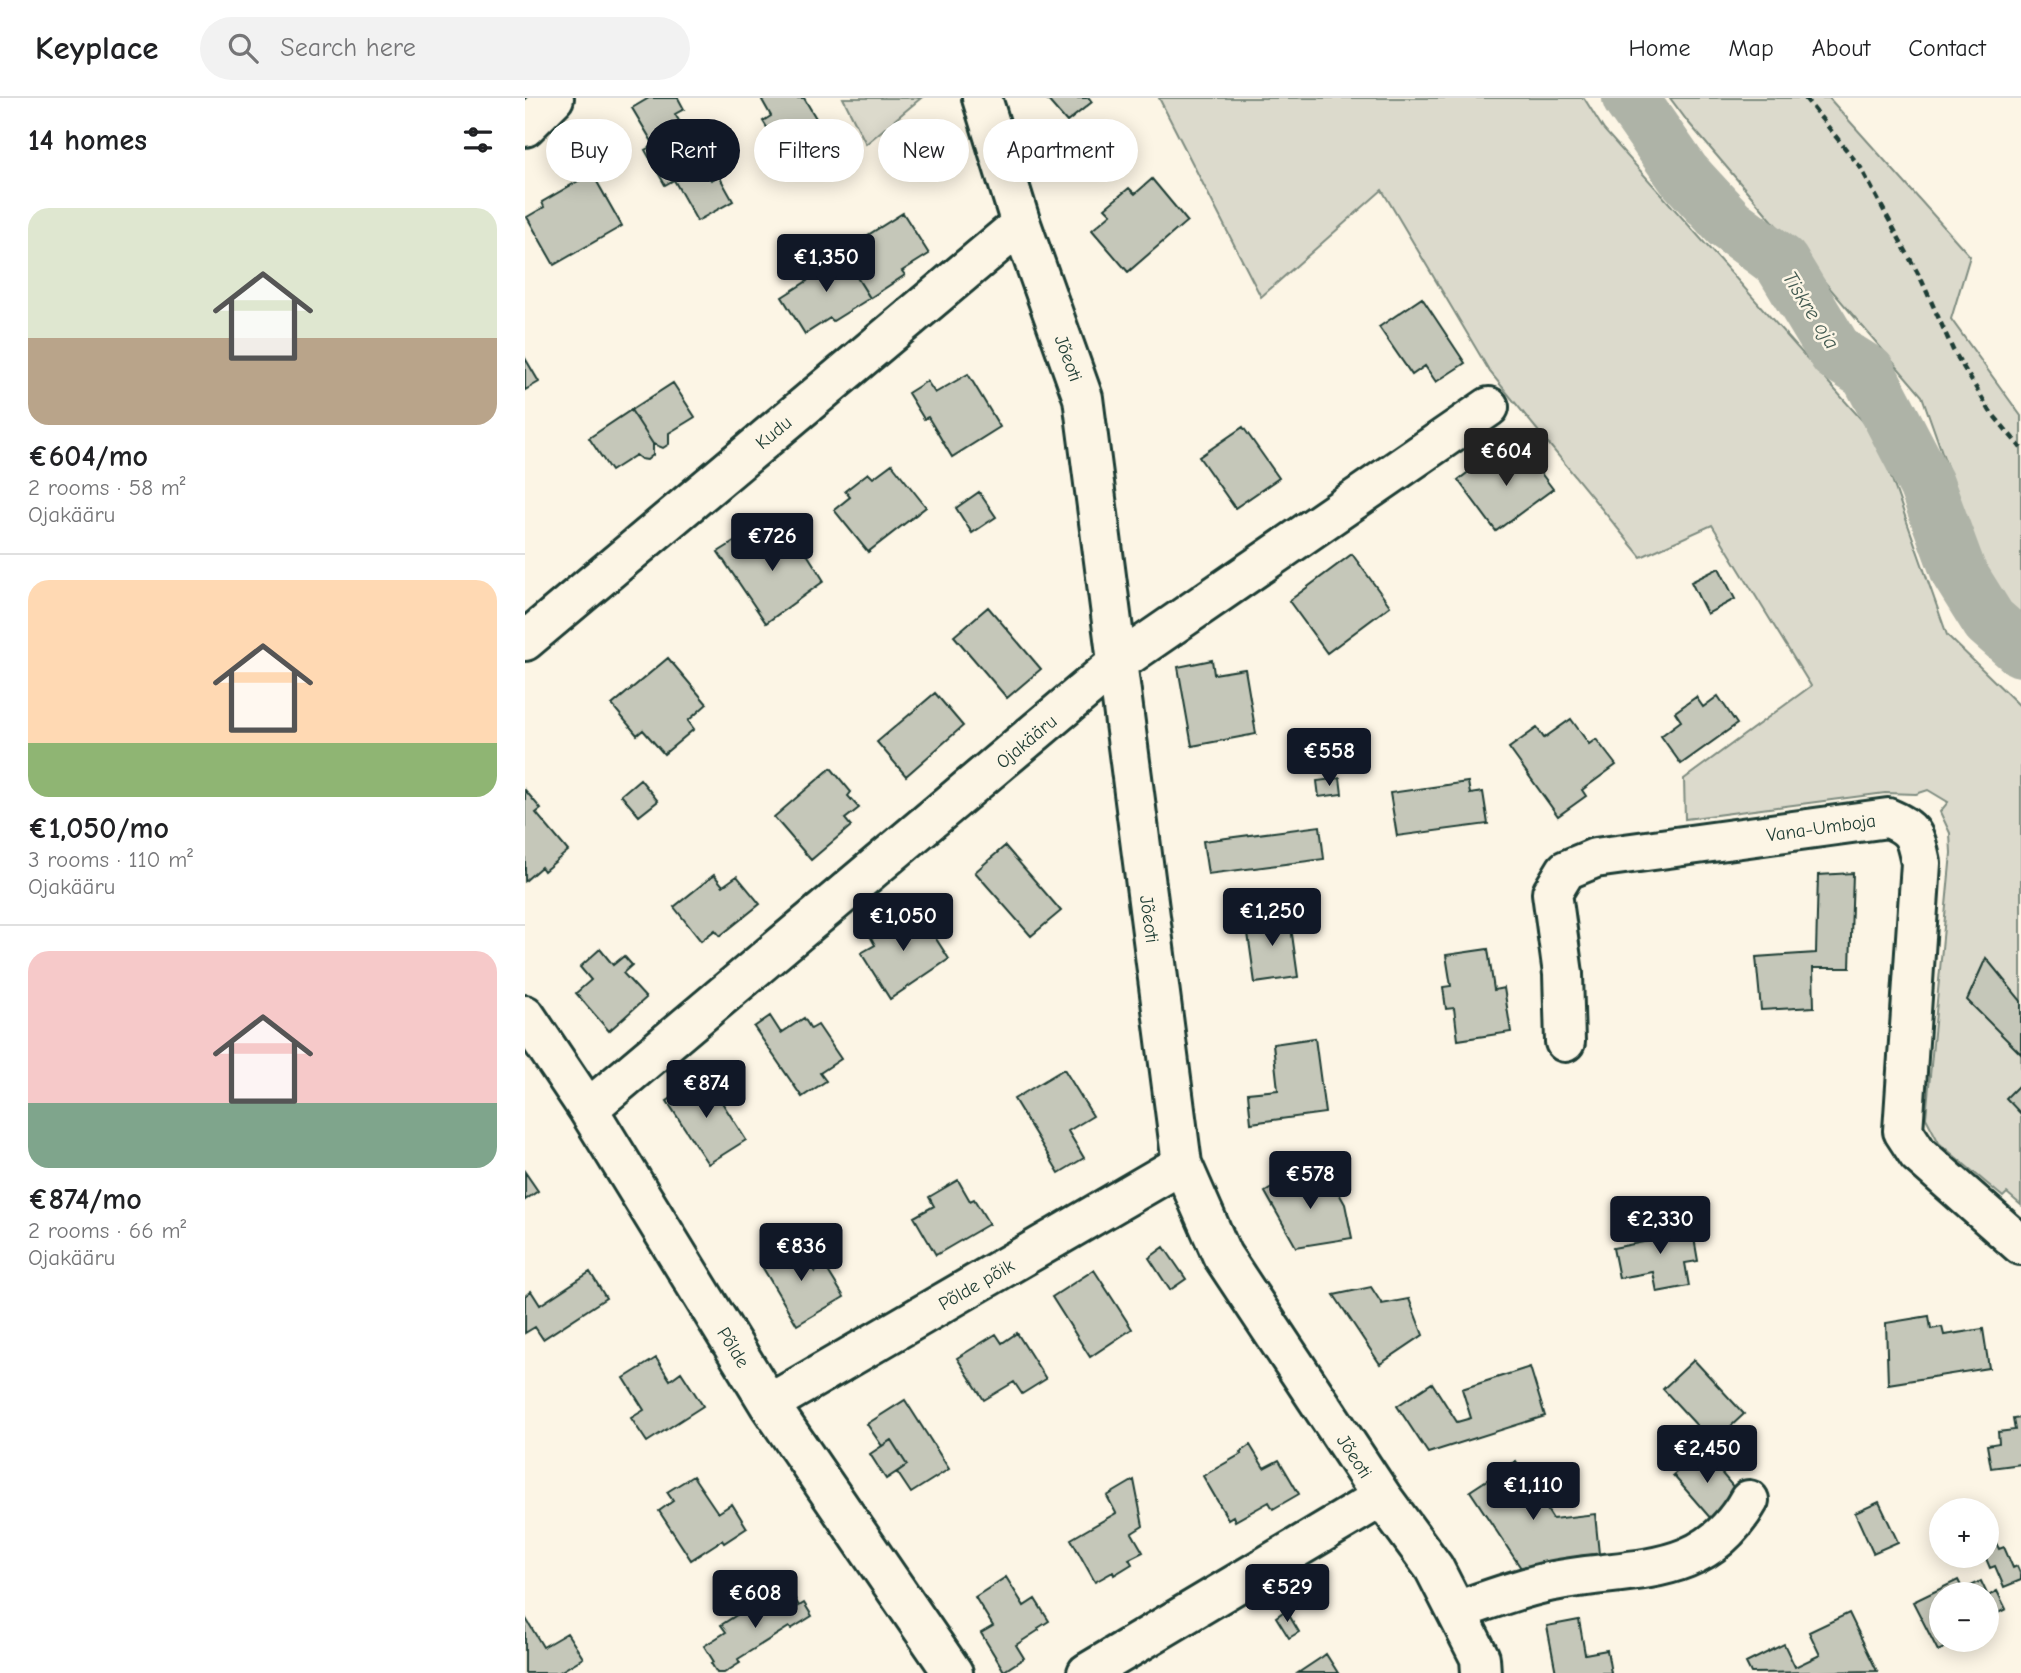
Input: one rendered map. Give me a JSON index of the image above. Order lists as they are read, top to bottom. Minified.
{"streets":{"street":["Jõeoti","Kudu","Ojakääru","Vana-Umboja","Põlde põik","Põlde"]},"crossings":[["Jõeoti","Kudu"],["Jõeoti","Ojakääru"],["Jõeoti","Põlde põik"],["Ojakääru","Põlde"],["Põlde põik","Põlde"]],"water":["Tiskre oja"],"page":{"header":"Keyplace","search":"Search here","nav":["Home","Map","About","Contact"],"heading":"14 homes","chip":["Buy","Rent","Filters","New","Apartment"],"list":[{"name":"€604/mo","note":"2 rooms · 58 m² · Ojakääru"},{"name":"€1,050/mo","note":"3 rooms · 110 m² · Ojakääru"},{"name":"€874/mo","note":"2 rooms · 66 m² · Ojakääru"}],"price":["€1,350","€604","€726","€558","€1,250","€1,050","€874","€578","€2,330","€836","€2,450","€1,110","€529","€608"],"map_buttons":["+","−"]}}
